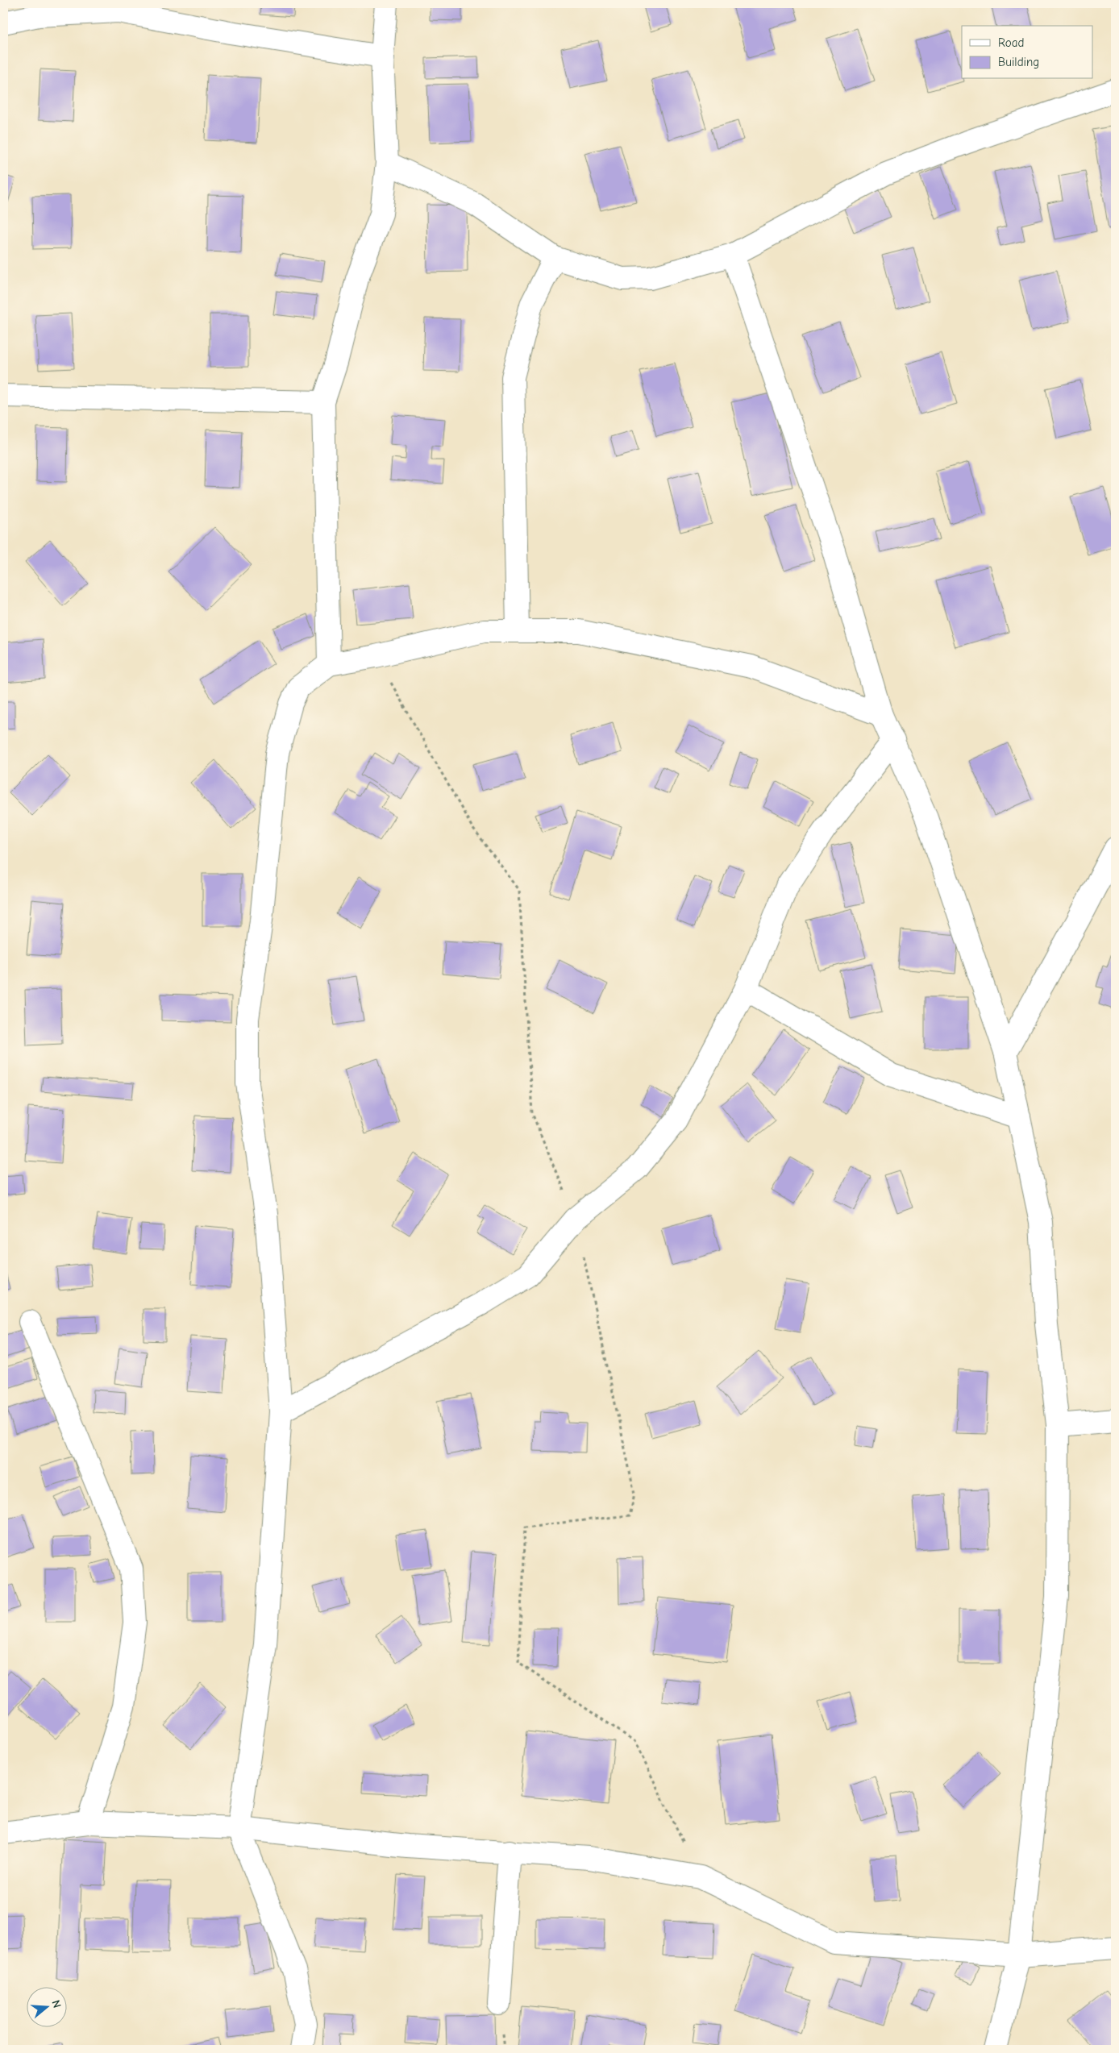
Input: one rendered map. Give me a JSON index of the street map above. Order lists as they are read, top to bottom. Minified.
{"legend":["Road","Building"],"north":"right"}
